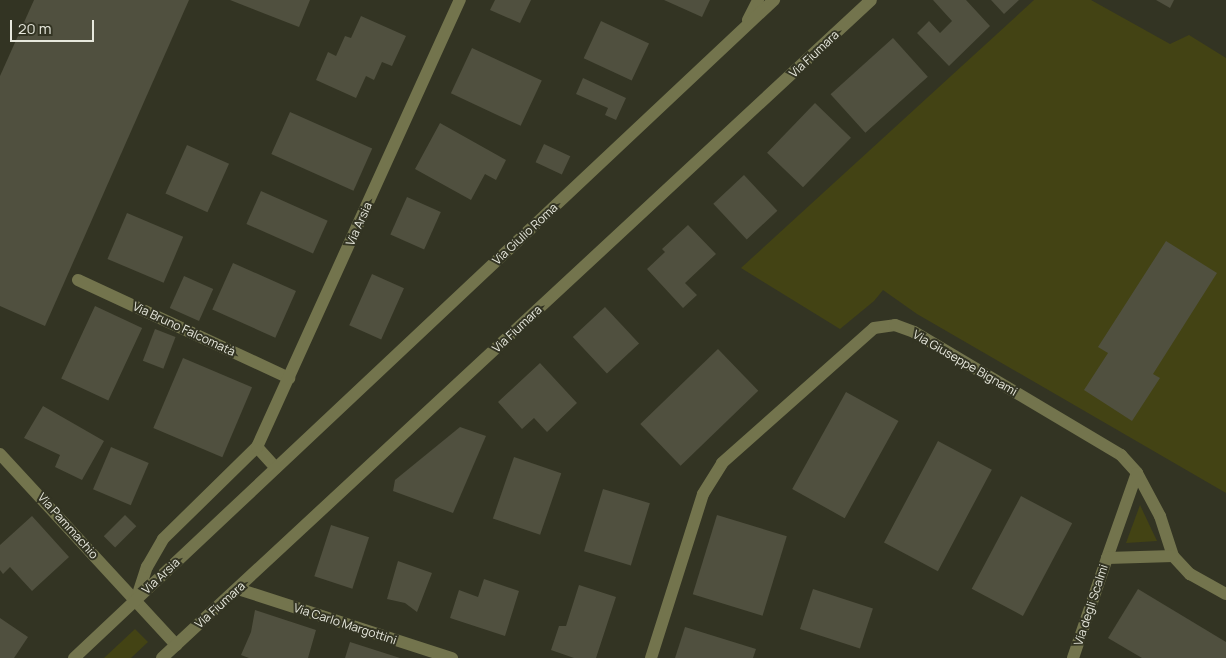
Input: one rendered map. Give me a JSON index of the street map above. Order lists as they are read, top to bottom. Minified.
{"streets":{"street":["Via Fiumara","Via Arsia","Via Giulio Roma","Via Bruno Falcomatà","Via Giuseppe Bignami","Via Pammachio","Via degli Scalmi","Via Carlo Margottini"]},"crossings":[["Via Fiumara","Via Pammachio"],["Via Fiumara","Via Carlo Margottini"],["Via Arsia","Via Giulio Roma"],["Via Arsia","Via Bruno Falcomatà"],["Via Arsia","Via Pammachio"],["Via Giuseppe Bignami","Via degli Scalmi"]],"scale_bar":"20 m"}
